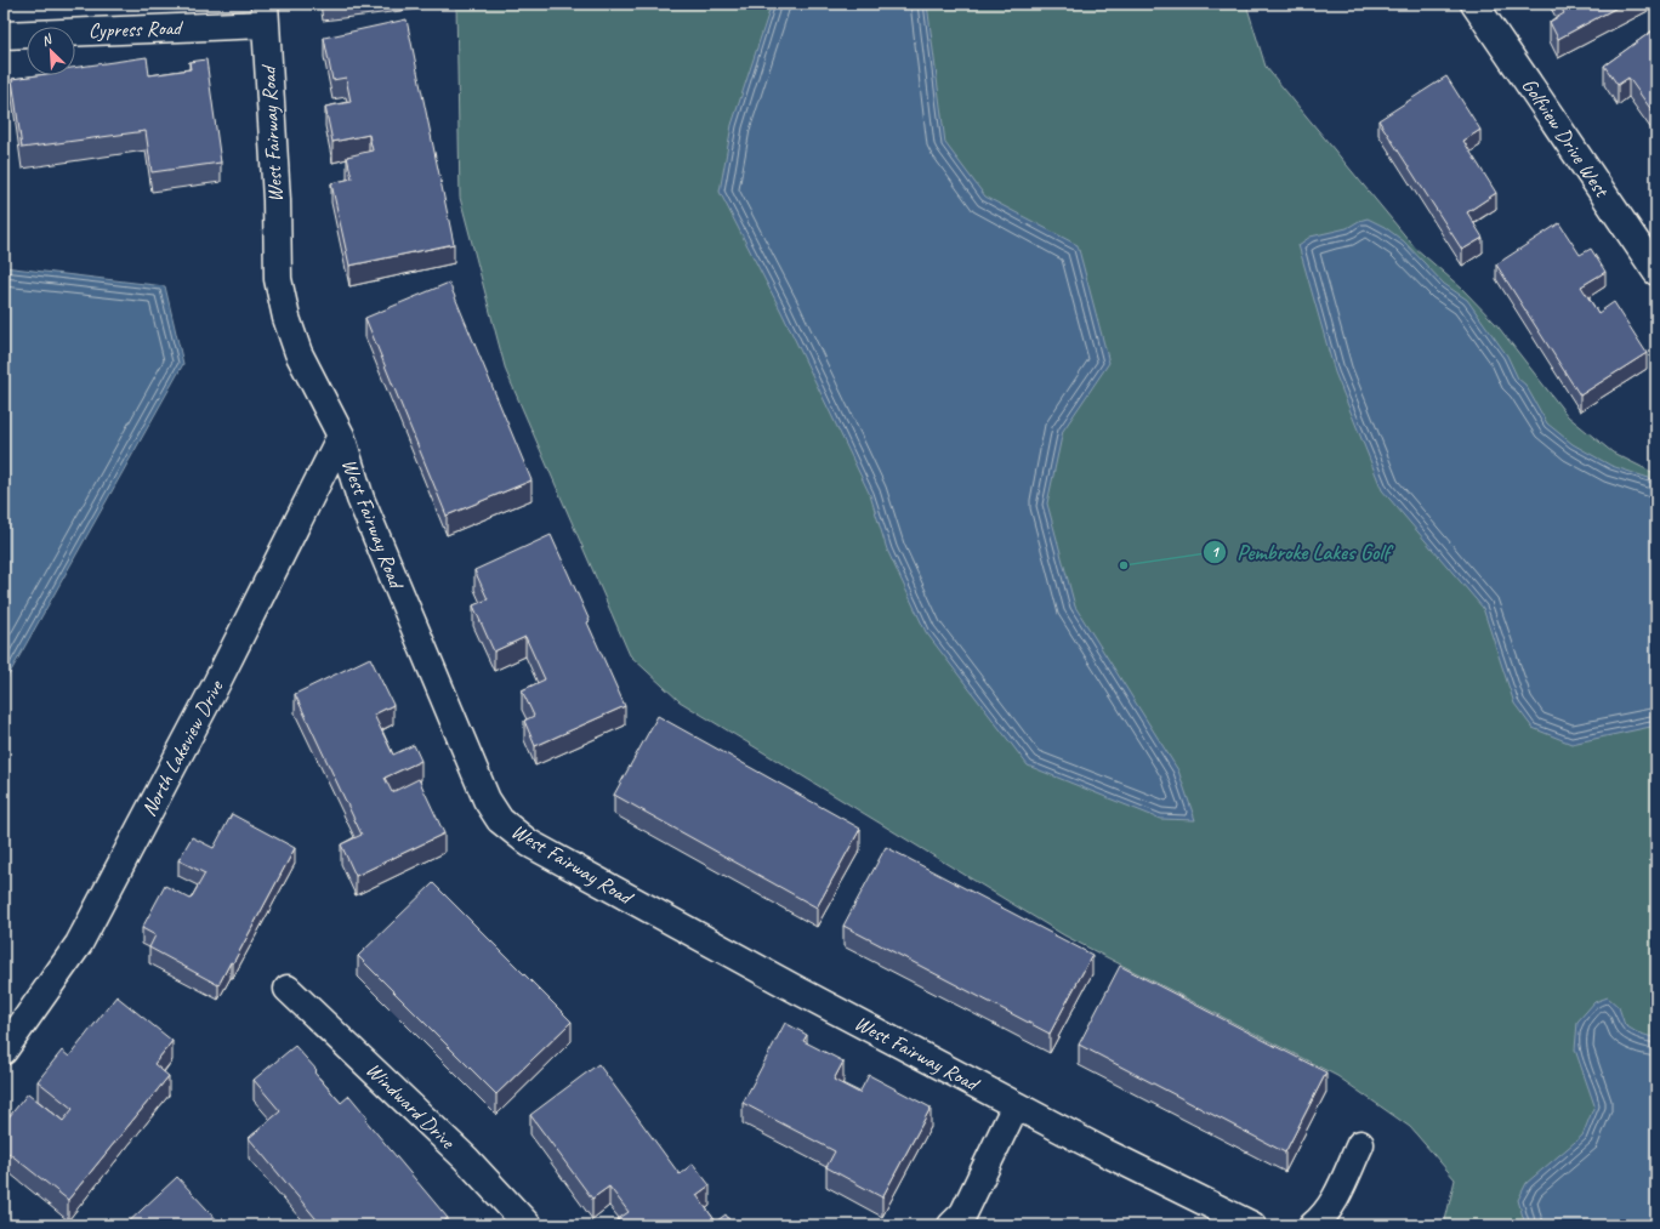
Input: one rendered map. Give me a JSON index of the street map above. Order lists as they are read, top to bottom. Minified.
{"streets":{"street":["Cypress Road","West Fairway Road","Golfview Drive West","North Lakeview Drive","Windward Drive"]},"crossings":[["Cypress Road","West Fairway Road"],["West Fairway Road","North Lakeview Drive"]],"places":["Pembroke Lakes Golf"],"north":"top left"}
